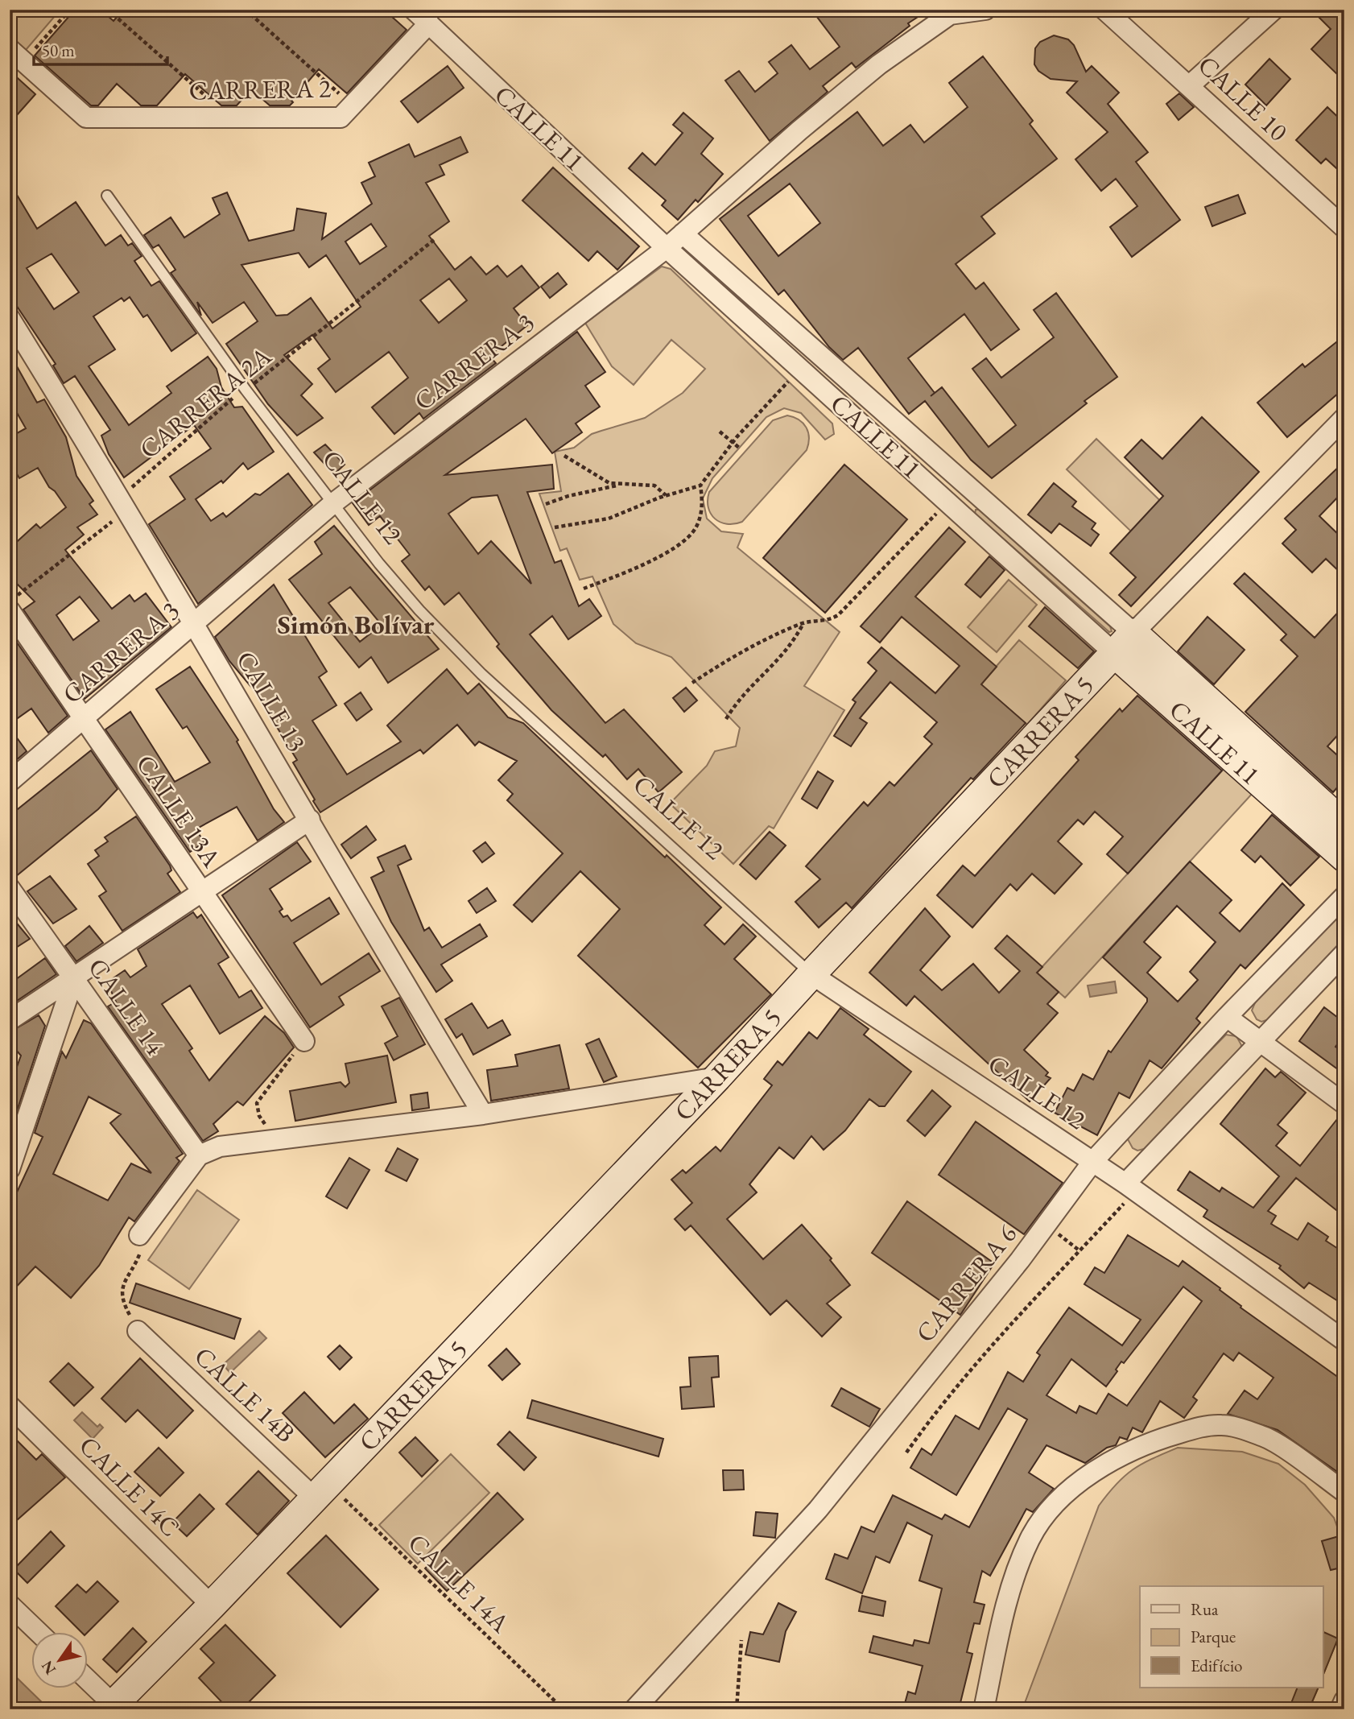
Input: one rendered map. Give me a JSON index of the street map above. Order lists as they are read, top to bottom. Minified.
{"streets":{"street":["CARRERA 2","CALLE 10","CALLE 11","CARRERA 3","CALLE 12","CALLE 13","CARRERA 5","CALLE 13A","CALLE 14","CARRERA 6","CALLE 14B","CALLE 14C"],"path":["CARRERA 2A","CALLE 14A"]},"crossings":[["CARRERA 2","CALLE 11"],["CALLE 11","CARRERA 3"],["CALLE 11","CARRERA 5"],["CARRERA 3","CALLE 12"],["CARRERA 3","CALLE 13"],["CARRERA 3","CALLE 13A"],["CARRERA 2A","CALLE 12"],["CARRERA 2A","CALLE 13"],["CALLE 12","CARRERA 5"],["CALLE 12","CARRERA 6"],["CARRERA 5","CALLE 14B"],["CARRERA 5","CALLE 14C"],["CARRERA 5","CALLE 14A"],["CALLE 14B","CALLE 14A"]],"districts":["Simón Bolívar"],"legend":["Rua","Parque","Edifício"],"scale_bar":"50 m","north":"bottom left"}
